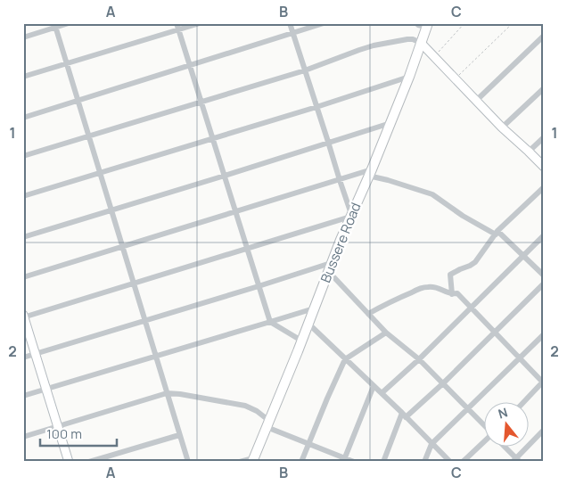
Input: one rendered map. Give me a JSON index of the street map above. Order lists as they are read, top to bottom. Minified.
{"streets":{"main road":["Bussere Road"]},"scale_bar":"100 m","north":"top","grid":{"columns":["A","B","C"],"rows":["1","2"]}}
